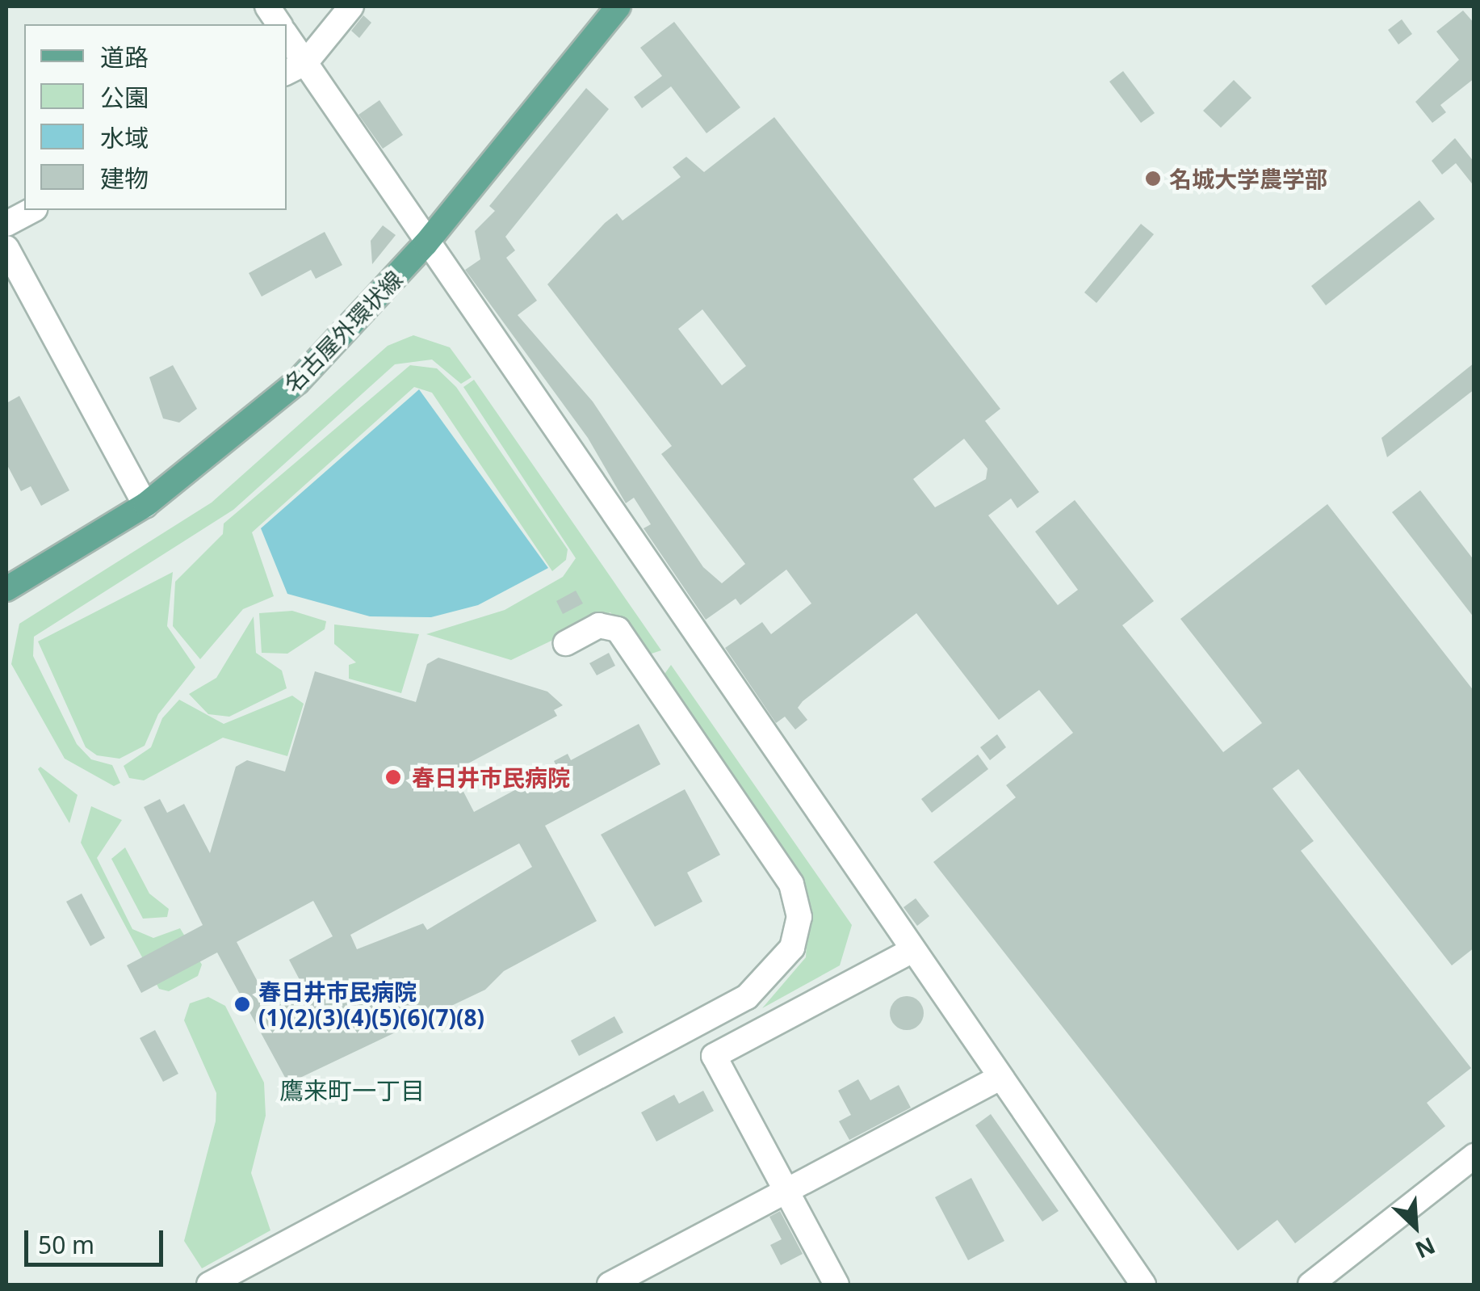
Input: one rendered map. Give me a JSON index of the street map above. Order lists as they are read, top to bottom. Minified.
{"streets":{"main road":["名古屋外環状線"]},"districts":["鷹来町一丁目"],"places":["名城大学農学部","春日井市民病院","春日井市民病院 (1)(2)(3)(4)(5)(6)(7)(8)"],"legend":["道路","公園","水域","建物"],"scale_bar":"50 m","north":"bottom right"}
